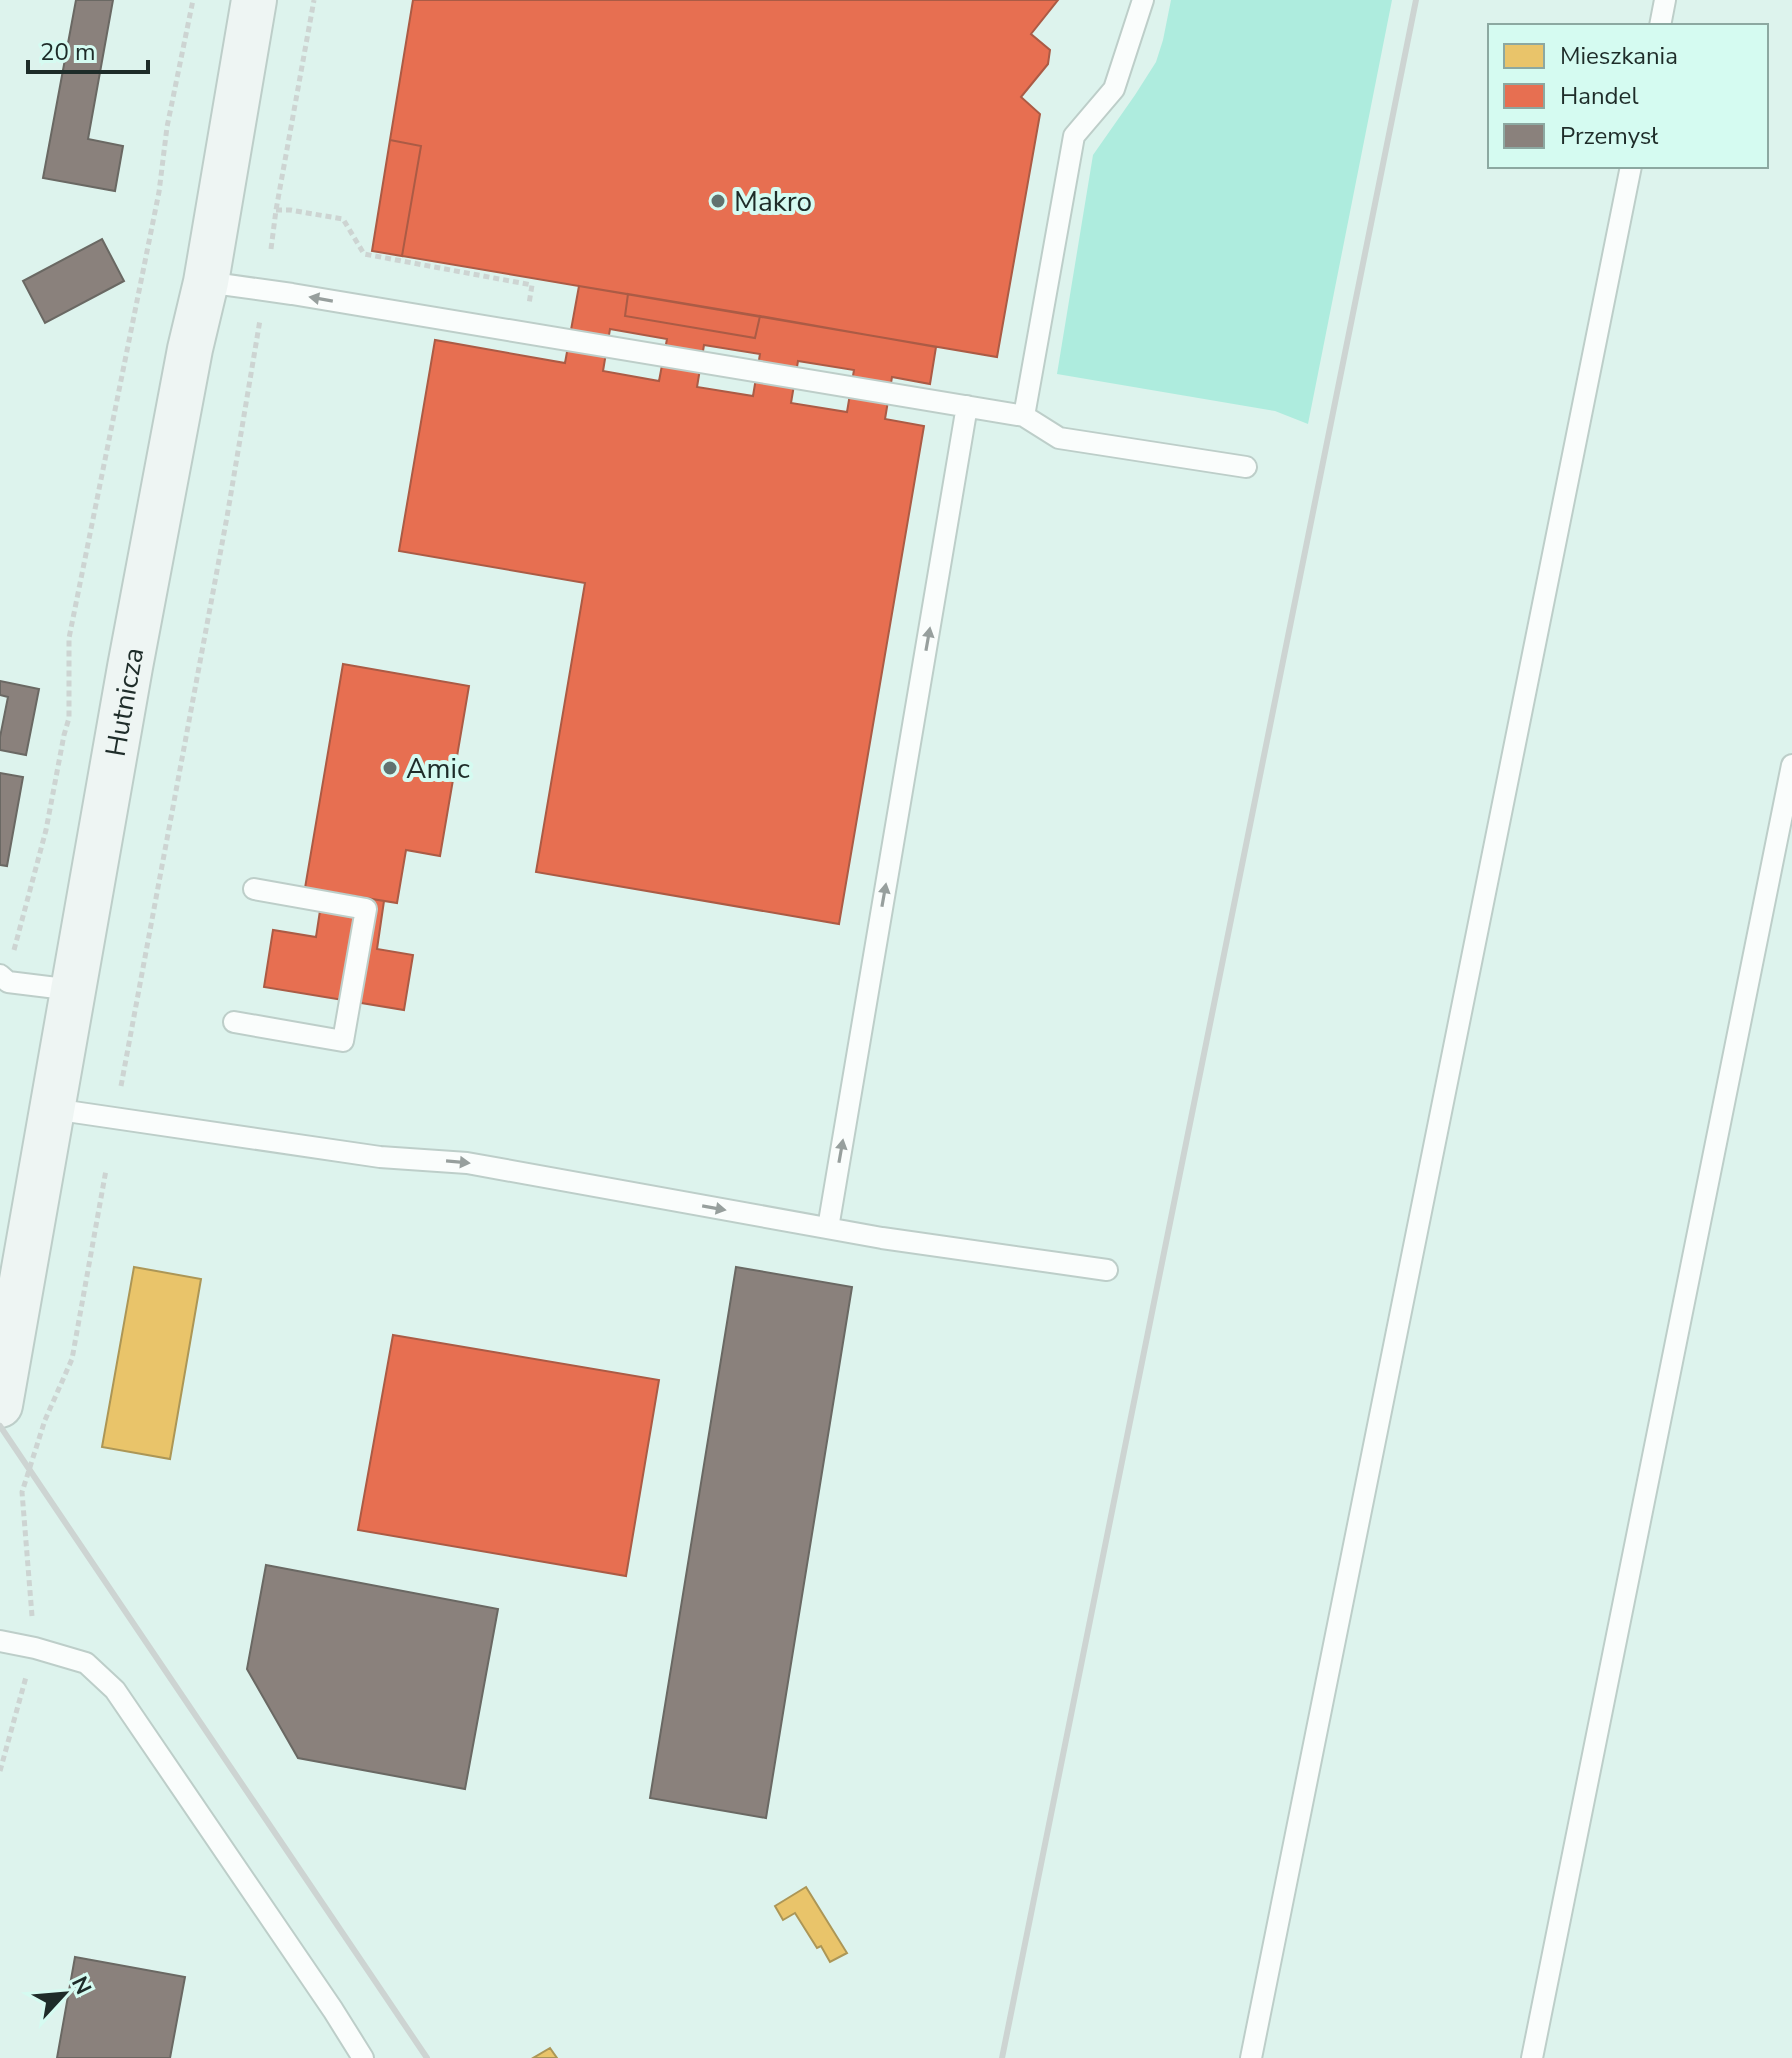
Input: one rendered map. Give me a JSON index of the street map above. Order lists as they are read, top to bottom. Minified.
{"streets":{"main road":["Hutnicza"]},"places":["Makro","Amic"],"legend":["Mieszkania","Handel","Przemysł"],"scale_bar":"20 m","north":"top right"}
